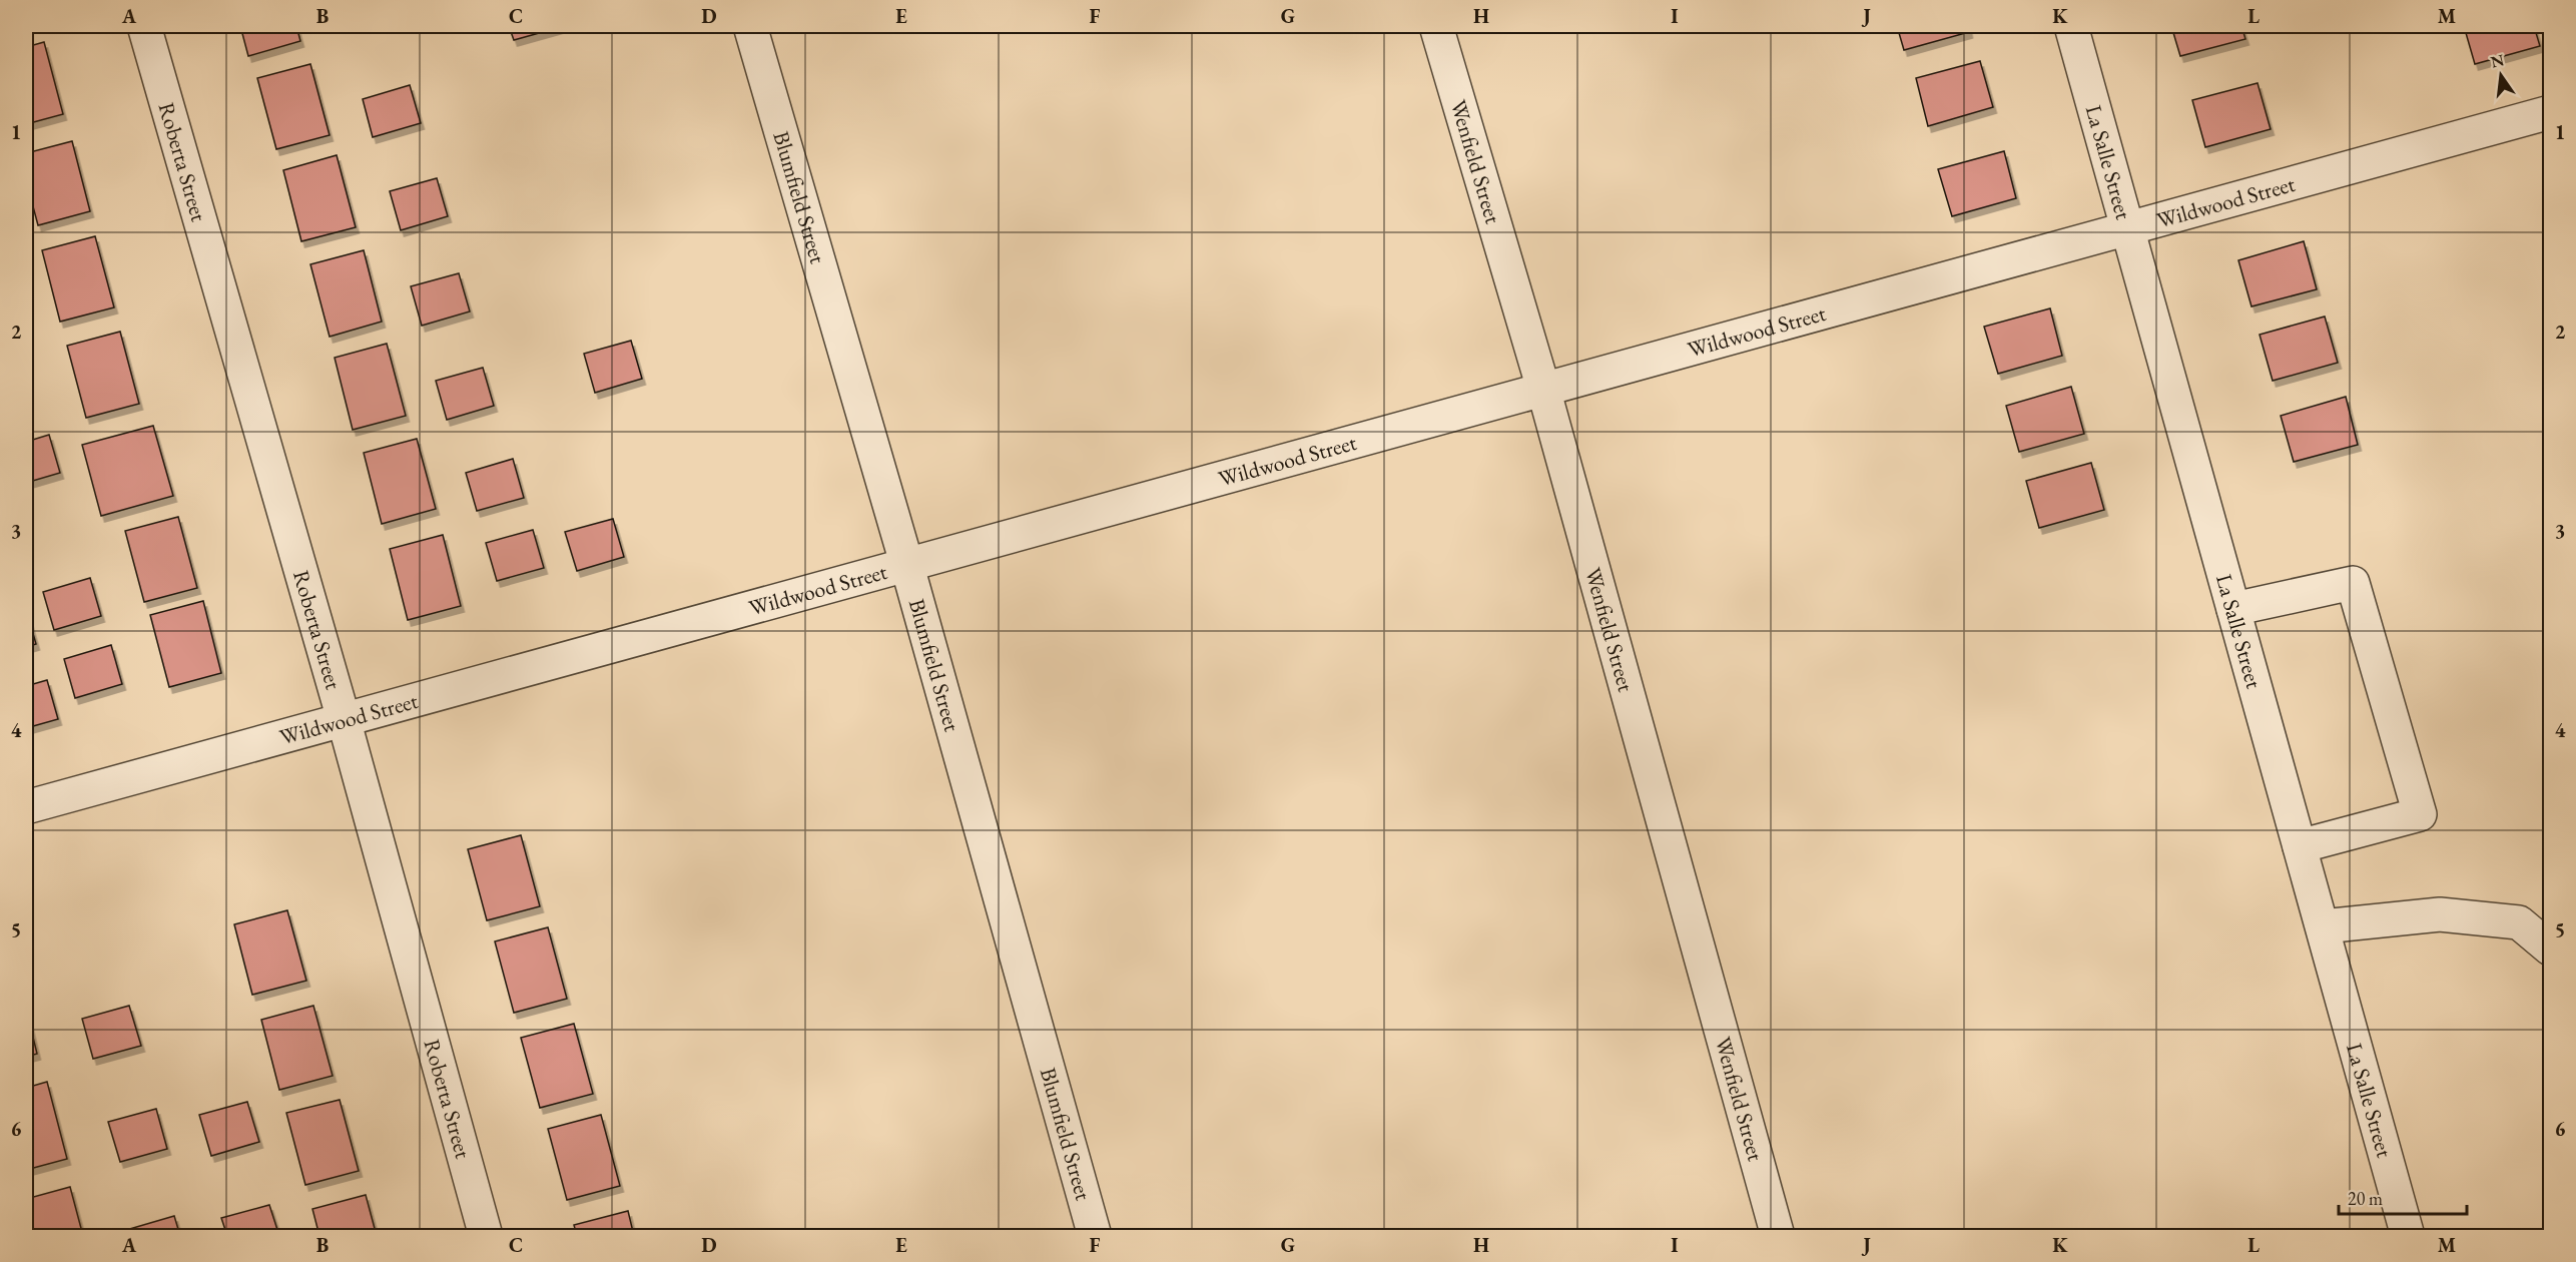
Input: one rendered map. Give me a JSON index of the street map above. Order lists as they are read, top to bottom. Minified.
{"streets":{"street":["Roberta Street","Wenfield Street","La Salle Street","Blumfield Street","Wildwood Street"]},"crossings":[["Roberta Street","Wildwood Street"],["Wenfield Street","Wildwood Street"],["La Salle Street","Wildwood Street"],["Blumfield Street","Wildwood Street"]],"scale_bar":"20 m","north":"top","grid":{"columns":["A","B","C","D","E","F","G","H","I","J","K","L","M"],"rows":["1","2","3","4","5","6"]}}
